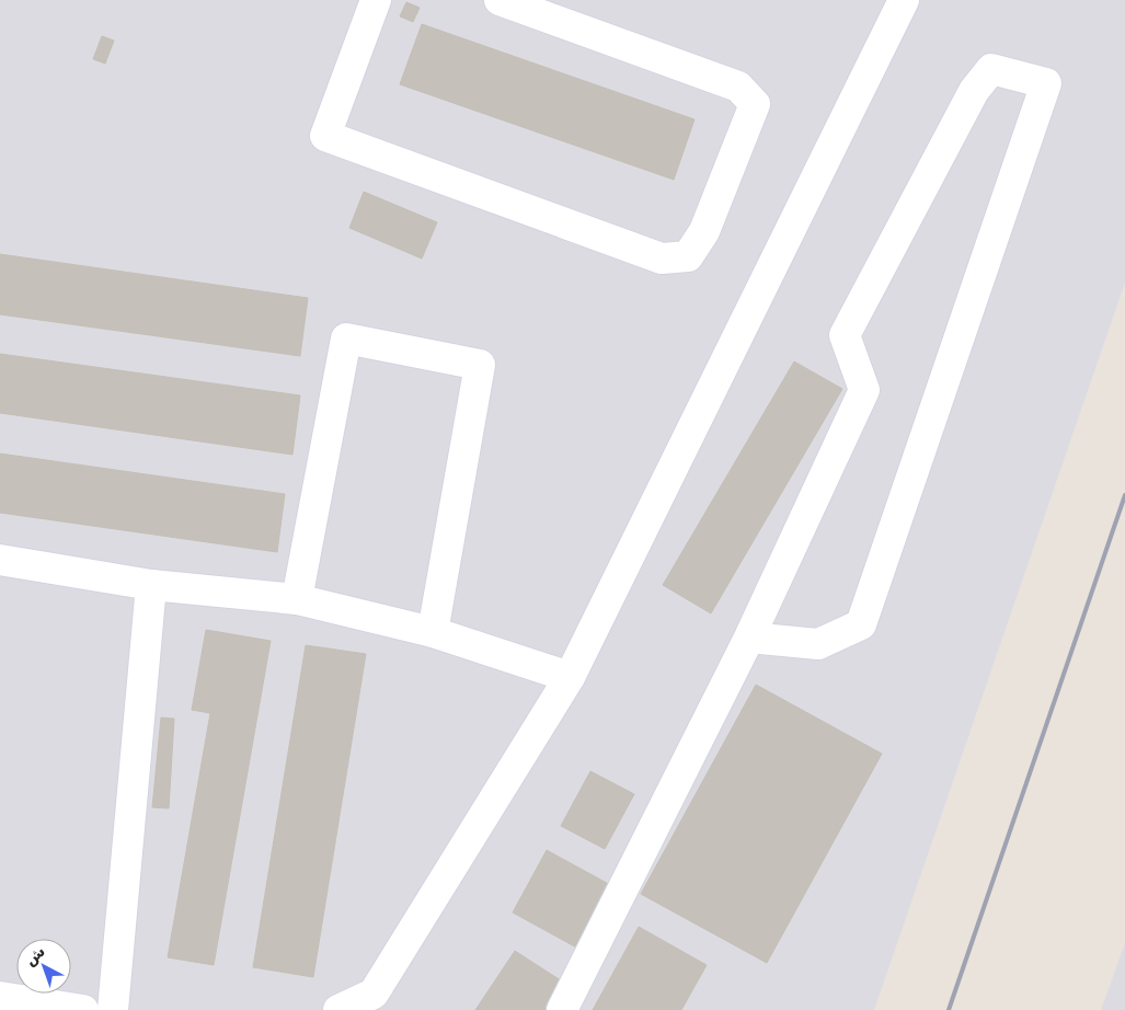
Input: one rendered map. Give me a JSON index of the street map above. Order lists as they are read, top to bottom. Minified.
{"north":"top left"}
